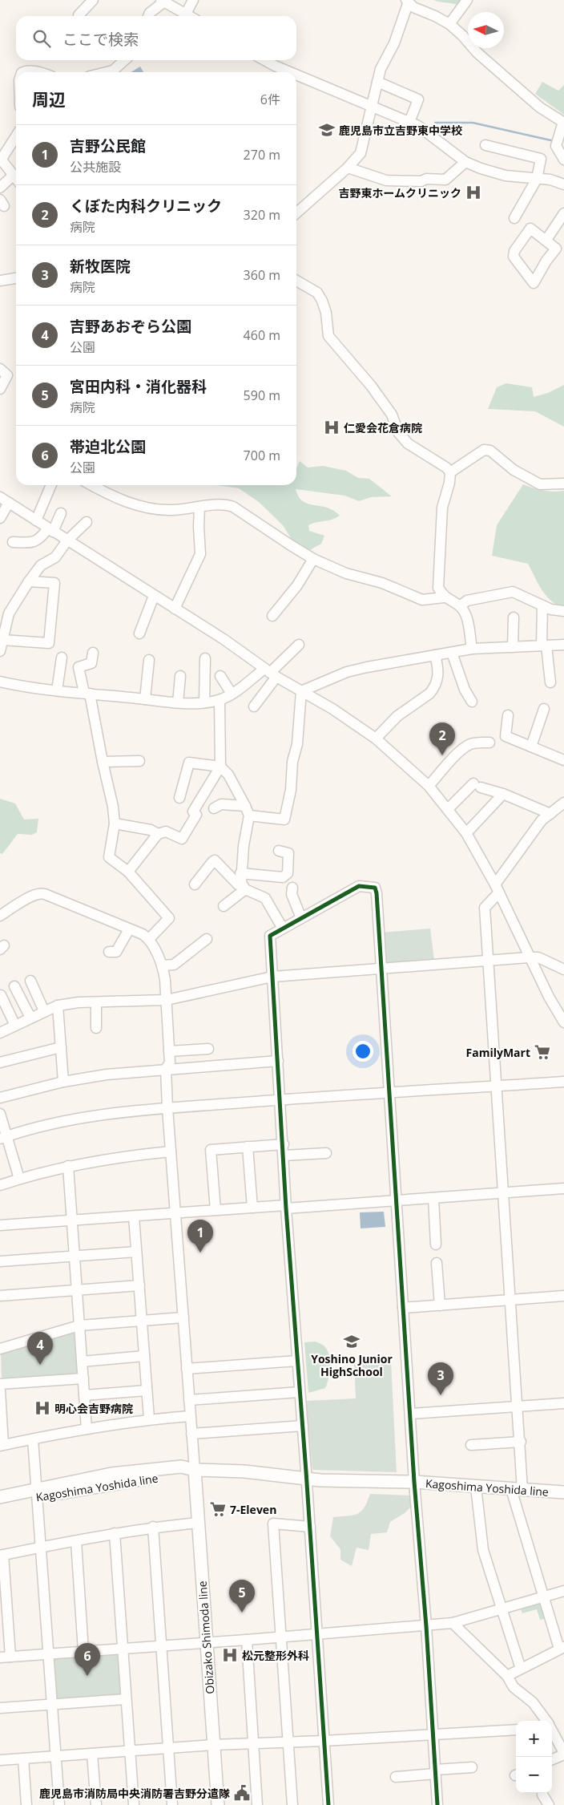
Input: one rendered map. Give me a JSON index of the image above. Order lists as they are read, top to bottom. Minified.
{"streets":{"main road":["Kagoshima Yoshida line","Obizako Shimoda line"]},"crossings":[["Kagoshima Yoshida line","Obizako Shimoda line"]],"places":{"school or university":["鹿児島市立吉野東中学校","Yoshino Junior HighSchool"],"hospital":["吉野東ホームクリニック","仁愛会花倉病院","明心会吉野病院","松元整形外科"],"supermarket":["FamilyMart","7-Eleven"],"public building":["鹿児島市消防局中央消防署吉野分遣隊"]},"north":"left","page":{"search":"ここで検索","heading":["周辺","6件"],"list":[{"mark":"1","name":"吉野公民館","note":"公共施設","value":"270 m"},{"mark":"2","name":"くぼた内科クリニック","note":"病院","value":"320 m"},{"mark":"3","name":"新牧医院","note":"病院","value":"360 m"},{"mark":"4","name":"吉野あおぞら公園","note":"公園","value":"460 m"},{"mark":"5","name":"宮田内科・消化器科","note":"病院","value":"590 m"},{"mark":"6","name":"帯迫北公園","note":"公園","value":"700 m"}],"pins":["2","1","4","3","5","6"],"map_buttons":["+","−"]}}
